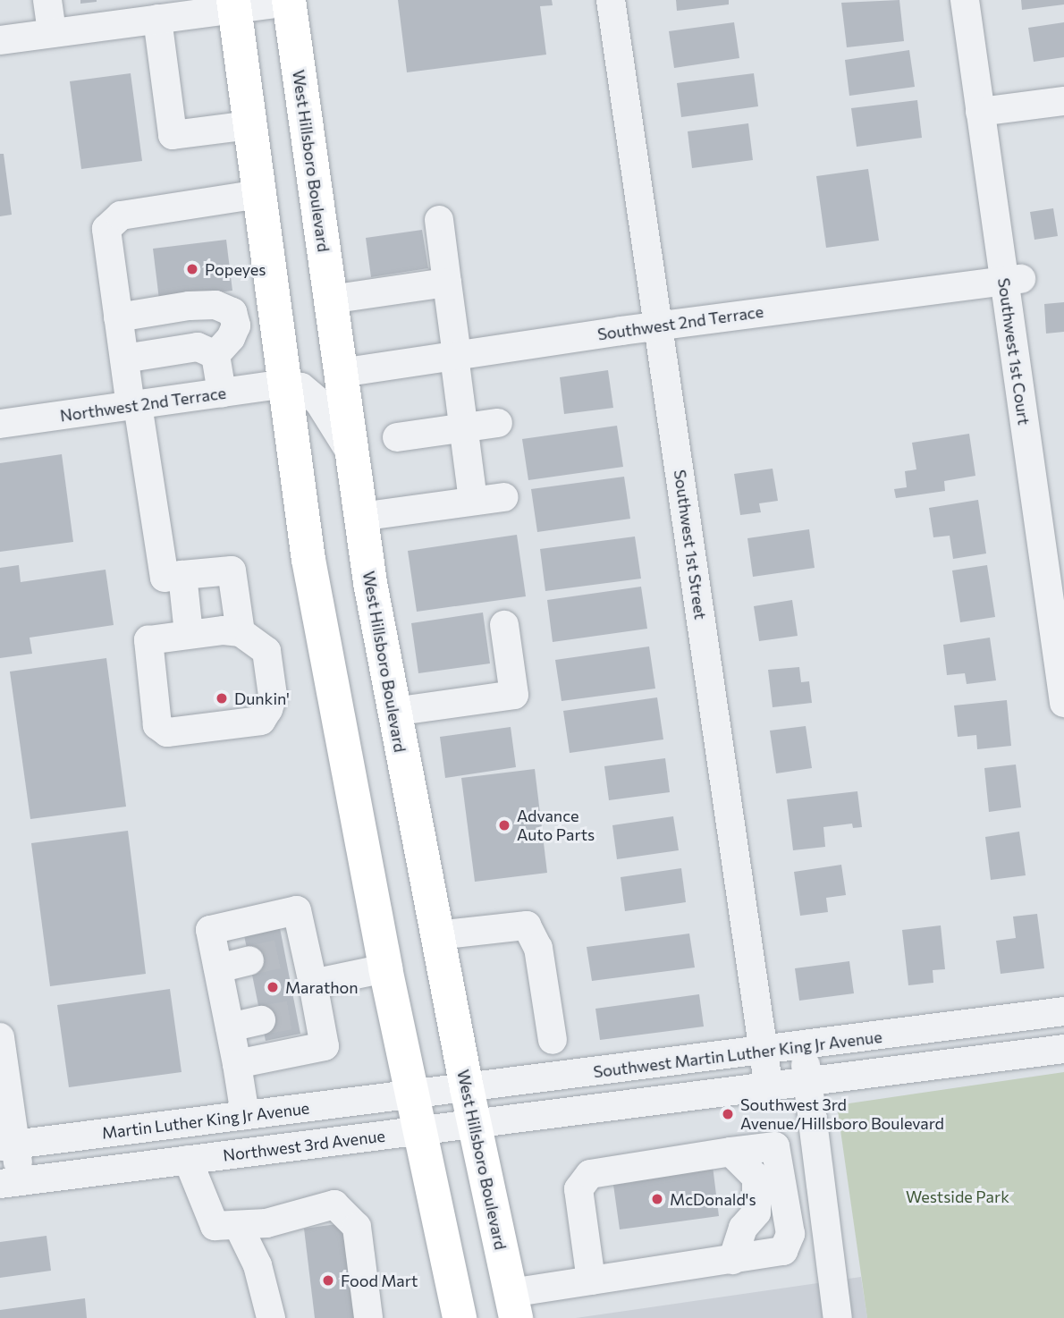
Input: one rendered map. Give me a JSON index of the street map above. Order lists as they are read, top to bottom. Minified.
{"streets":{"main road":["West Hillsboro Boulevard"],"street":["Southwest 2nd Terrace","Southwest 1st Court","Northwest 2nd Terrace","Southwest 1st Street","Southwest Martin Luther King Jr Avenue","Martin Luther King Jr Avenue","Northwest 3rd Avenue"]},"crossings":[["West Hillsboro Boulevard","Southwest 2nd Terrace"],["West Hillsboro Boulevard","Southwest Martin Luther King Jr Avenue"],["Southwest 2nd Terrace","Southwest 1st Court"],["Southwest 2nd Terrace","Southwest 1st Street"],["Southwest 1st Street","Southwest Martin Luther King Jr Avenue"],["Southwest Martin Luther King Jr Avenue","Martin Luther King Jr Avenue"]],"parks":["Westside Park"],"places":["Popeyes","Dunkin'","Advance Auto Parts","Marathon","Southwest 3rd Avenue/Hillsboro Boulevard","McDonald's","Food Mart"]}
